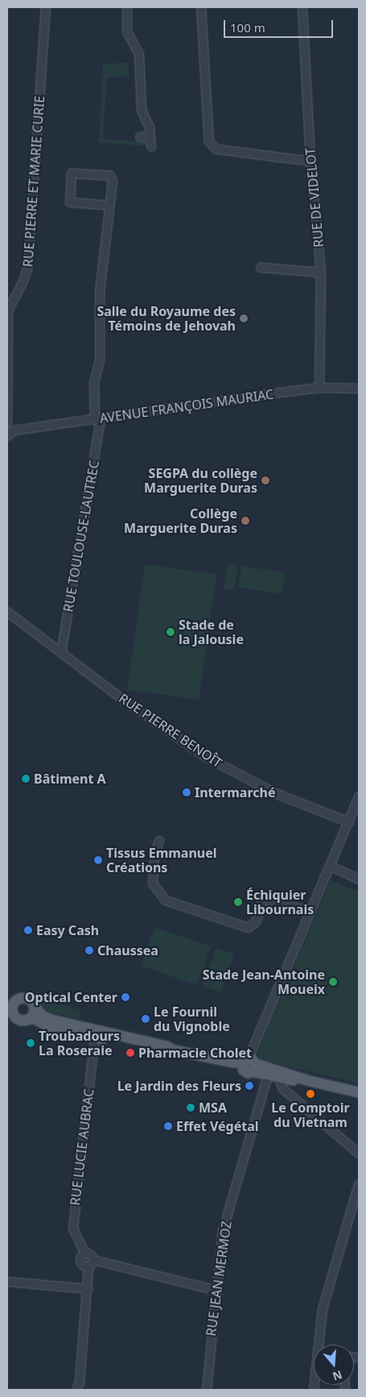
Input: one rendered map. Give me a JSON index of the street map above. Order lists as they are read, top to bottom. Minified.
{"streets":{"street":["RUE PIERRE ET MARIE CURIE","RUE DE VIDELOT","AVENUE FRANÇOIS MAURIAC","RUE TOULOUSE-LAUTREC","RUE PIERRE BENOÎT","RUE LUCIE AUBRAC","RUE JEAN MERMOZ"]},"crossings":[["RUE DE VIDELOT","AVENUE FRANÇOIS MAURIAC"],["AVENUE FRANÇOIS MAURIAC","RUE TOULOUSE-LAUTREC"],["RUE TOULOUSE-LAUTREC","RUE PIERRE BENOÎT"]],"places":["Salle du Royaume des Témoins de Jehovah","SEGPA du collège Marguerite Duras","Collège Marguerite Duras","Stade de la Jalousie","Bâtiment A","Intermarché","Tissus Emmanuel Créations","Échiquier Libournais","Easy Cash","Chaussea","Stade Jean-Antoine Moueix","Optical Center","Le Fournil du Vignoble","Troubadours La Roseraie","Pharmacie Cholet","Le Jardin des Fleurs","Le Comptoir du Vietnam","MSA","Effet Végétal"],"scale_bar":"100 m","north":"bottom"}
